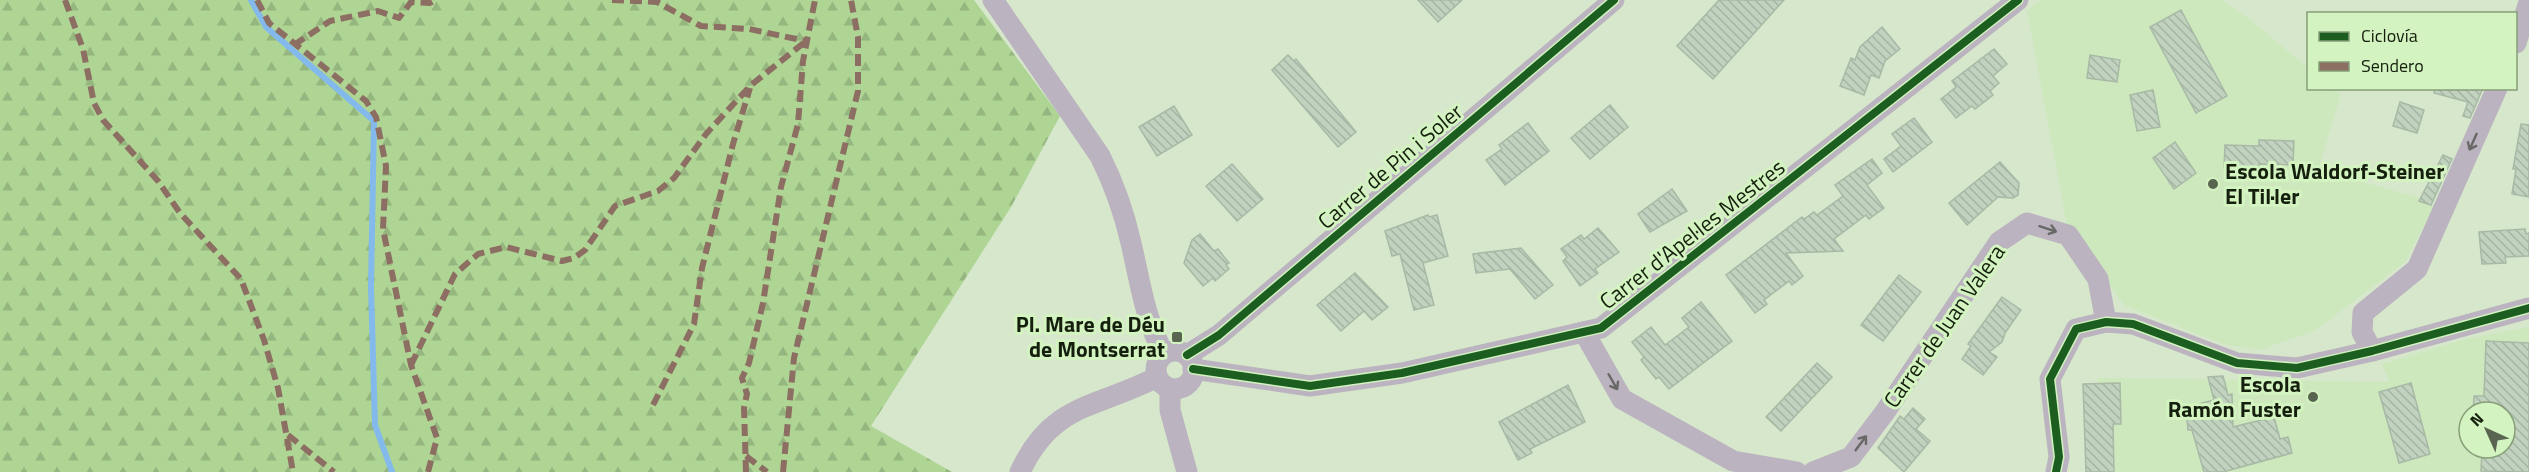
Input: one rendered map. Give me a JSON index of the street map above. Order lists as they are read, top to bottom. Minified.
{"streets":{"street":["Carrer de Pin i Soler","Carrer d'Apel·les Mestres","Carrer de Juan Valera"]},"crossings":[["Carrer de Pin i Soler","Carrer d'Apel·les Mestres"]],"places":{"other":["Escola Waldorf-Steiner El Til·ler","Escola Ramón Fuster"],"transit":["Pl. Mare de Déu de Montserrat"]},"legend":["Ciclovía","Sendero"],"north":"top left"}
